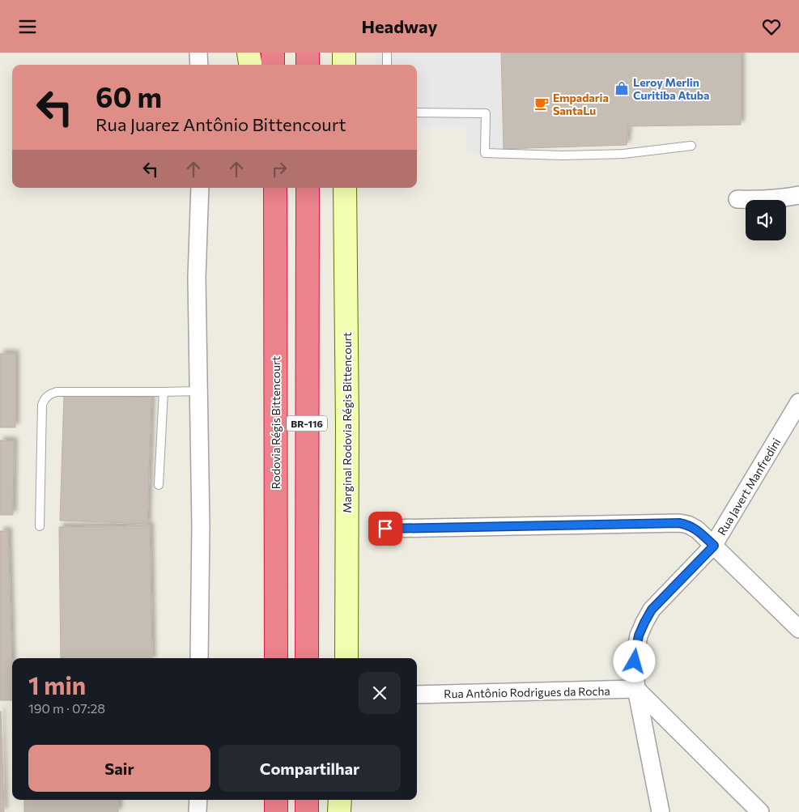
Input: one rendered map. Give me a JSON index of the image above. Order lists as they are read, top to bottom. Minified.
{"streets":{"highway":["Rodovia Régis Bittencourt","BR-116"],"main road":["Marginal Rodovia Régis Bittencourt"],"street":["Rua Javert Manfredini","Rua Antônio Rodrigues da Rocha"]},"crossings":[["Rua Javert Manfredini","Rua Antônio Rodrigues da Rocha"]],"places":{"shop":["Leroy Merlin Curitiba Atuba"],"cafe":["Empadaria SantaLu"]},"page":{"header":"Headway","turn":["60 m","Rua Juarez Antônio Bittencourt"],"heading":["1 min","190 m · 07:28"],"buttons":["Sair","Compartilhar"]}}
